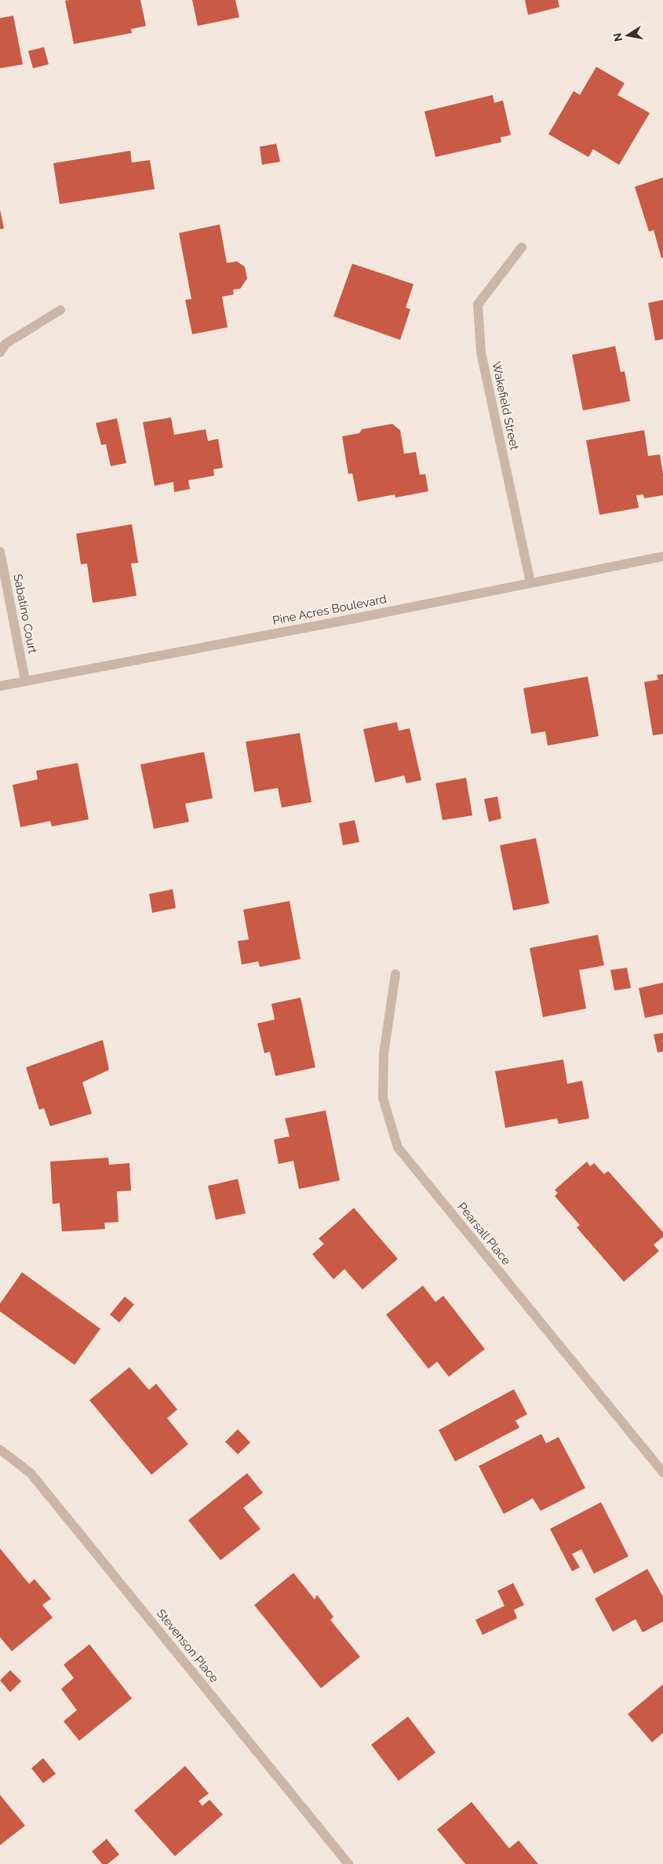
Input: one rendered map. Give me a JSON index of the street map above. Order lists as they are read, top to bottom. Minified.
{"streets":{"street":["Wakefield Street","Pine Acres Boulevard","Sabatino Court","Pearsall Place","Stevenson Place"]},"crossings":[["Wakefield Street","Pine Acres Boulevard"],["Pine Acres Boulevard","Sabatino Court"]],"north":"left"}
